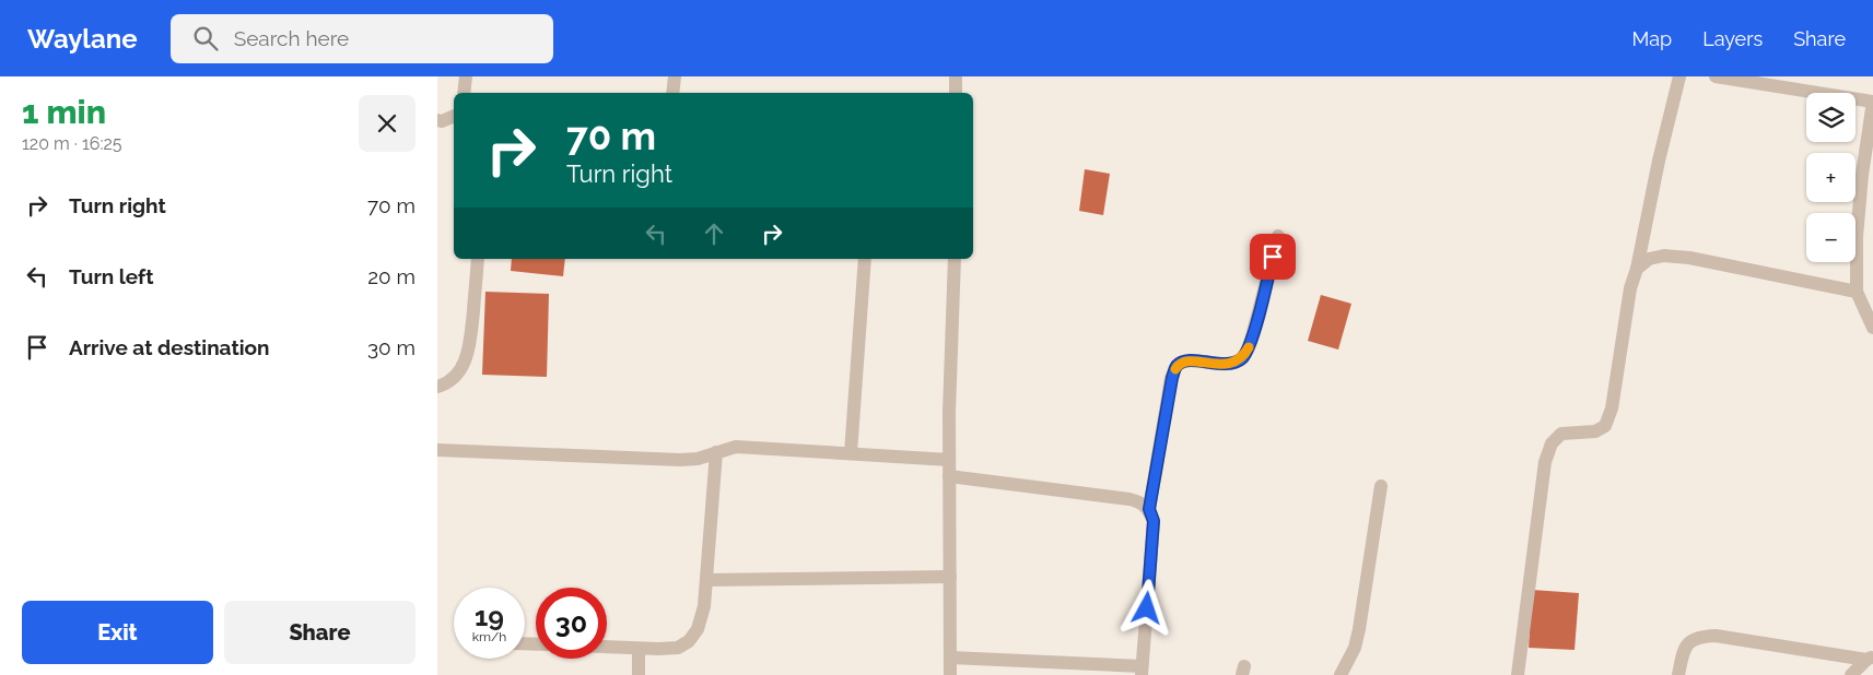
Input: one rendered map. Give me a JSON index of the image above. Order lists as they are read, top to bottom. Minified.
{"page":{"header":"Waylane","search":"Search here","nav":["Map","Layers","Share"],"heading":["1 min","120 m · 16:25"],"map_buttons":["+","−"],"turn":["70 m","Turn right"],"list":[{"name":"Turn right","value":"70 m"},{"name":"Turn left","value":"20 m"},{"name":"Arrive at destination","value":"30 m"}],"speed":"19 km/h","limit":"30","buttons":["Exit","Share"]}}
